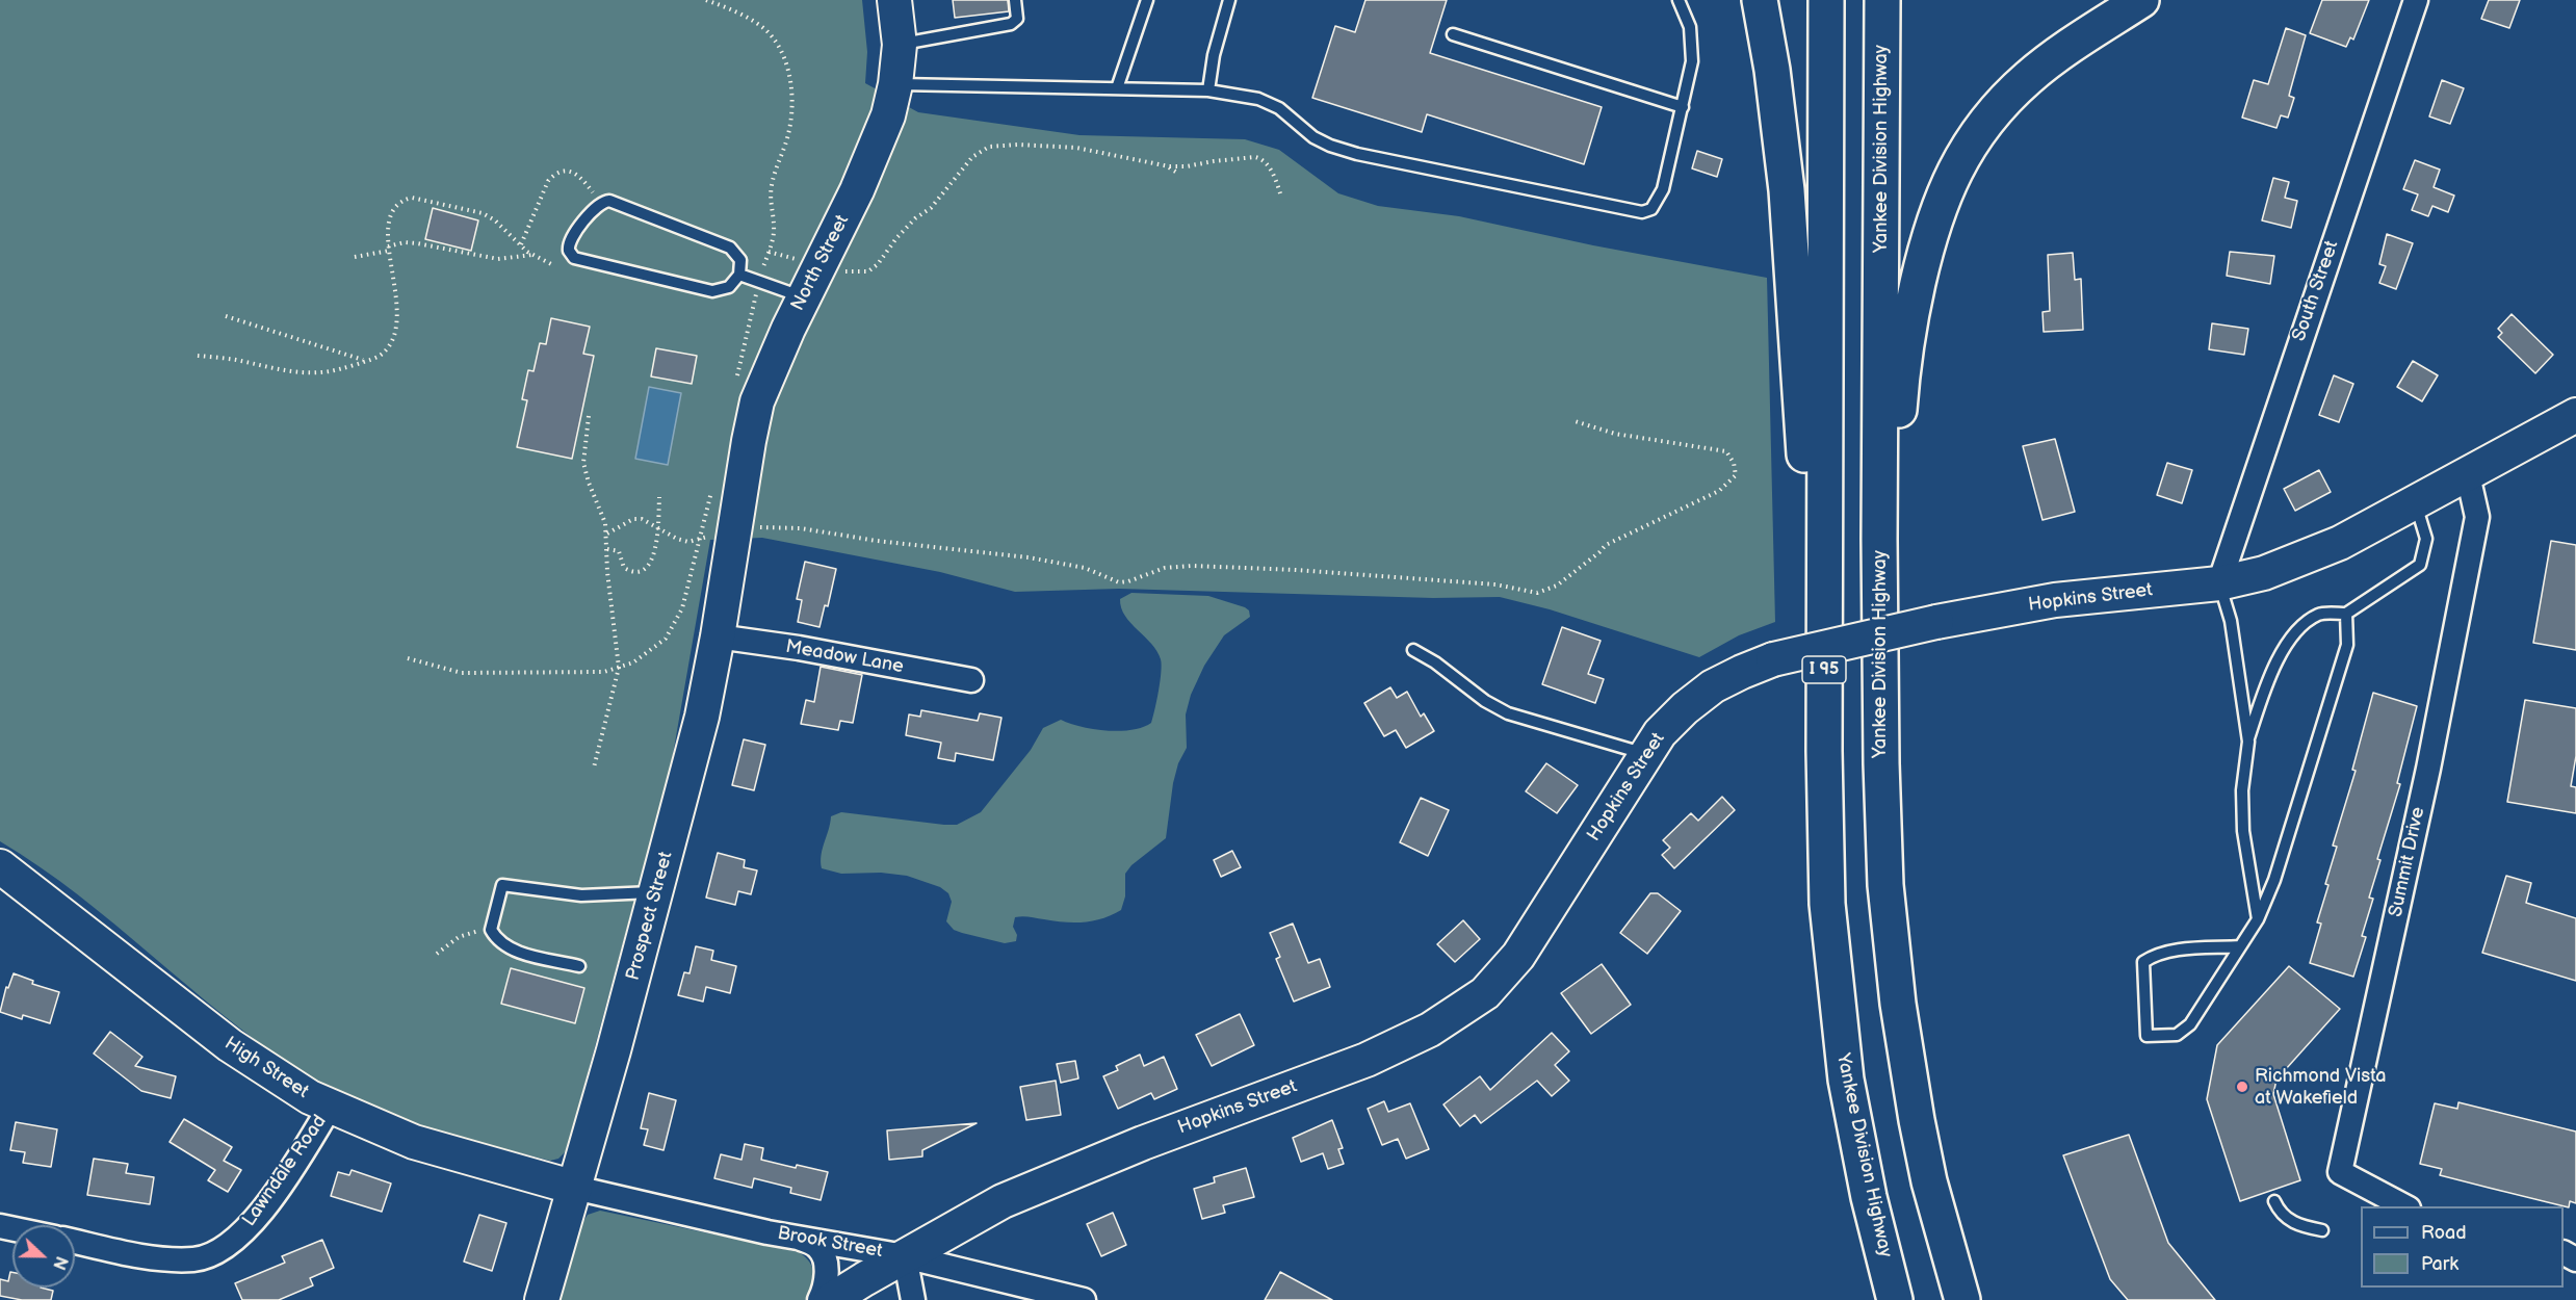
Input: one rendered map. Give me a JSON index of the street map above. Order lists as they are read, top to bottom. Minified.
{"streets":{"highway":["Yankee Division Highway","I 95"],"main road":["North Street","Hopkins Street","Prospect Street","High Street"],"street":["South Street","Meadow Lane","Summit Drive","Lawndale Road","Brook Street"]},"crossings":[["North Street","Prospect Street"],["South Street","Hopkins Street"],["Hopkins Street","Summit Drive"],["Hopkins Street","Brook Street"],["Meadow Lane","Prospect Street"],["Prospect Street","High Street"],["Prospect Street","Brook Street"],["High Street","Lawndale Road"],["High Street","Brook Street"]],"places":["Richmond Vista at Wakefield"],"legend":["Road","Park"],"north":"right"}
